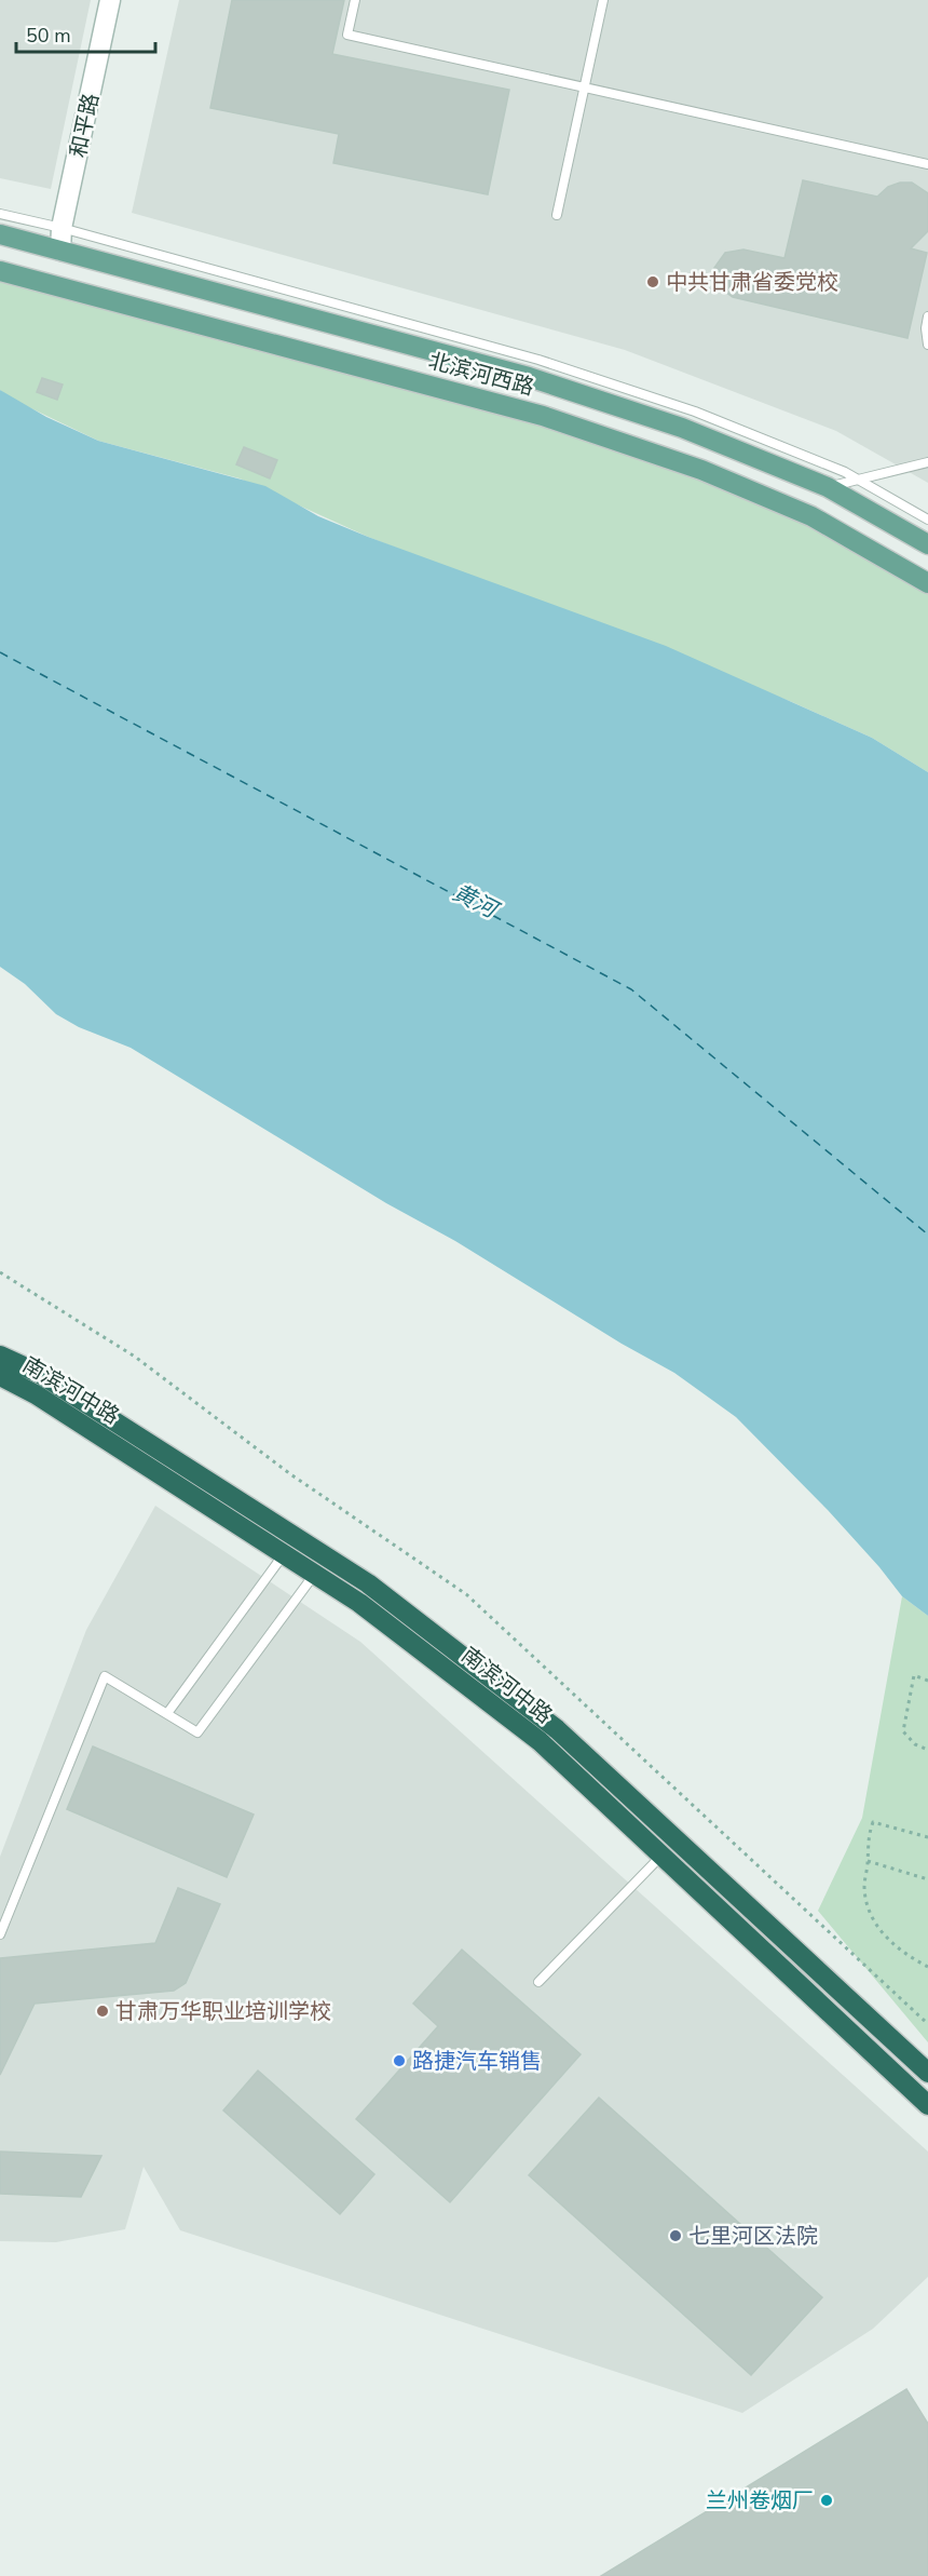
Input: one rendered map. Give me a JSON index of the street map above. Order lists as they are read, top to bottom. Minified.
{"streets":{"highway":["南滨河中路"],"main road":["北滨河西路"],"street":["和平路"]},"crossings":[["和平路","北滨河西路"]],"water":["黄河"],"places":["中共甘肃省委党校","甘肃万华职业培训学校","路捷汽车销售","七里河区法院","兰州卷烟厂"],"scale_bar":"50 m"}
